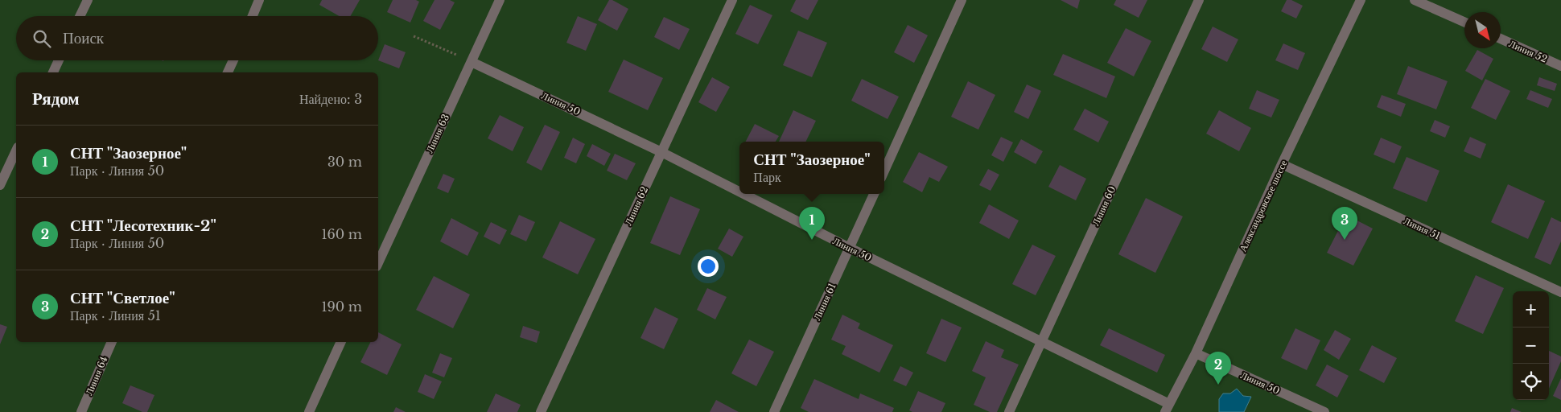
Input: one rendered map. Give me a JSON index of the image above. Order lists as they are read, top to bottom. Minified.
{"streets":{"street":["Линия 52","Линия 50","Линия 63","Линия 62","Линия 60","Александровское шоссе","Линия 51","Линия 61","Линия 64"]},"crossings":[["Линия 50","Линия 63"],["Линия 50","Линия 62"],["Линия 50","Линия 60"],["Линия 50","Александровское шоссе"],["Линия 50","Линия 61"],["Александровское шоссе","Линия 51"]],"north":"bottom right","page":{"search":"Поиск","heading":["Рядом","Найдено: 3"],"list":[{"mark":"1","name":"СНТ \"Заозерное\"","note":"Парк · Линия 50","value":"30 m"},{"mark":"2","name":"СНТ \"Лесотехник-2\"","note":"Парк · Линия 50","value":"160 m"},{"mark":"3","name":"СНТ \"Светлое\"","note":"Парк · Линия 51","value":"190 m"}],"popup":["СНТ \"Заозерное\"","Парк"],"pins":["1","3","2"],"map_buttons":["+","−"]}}
